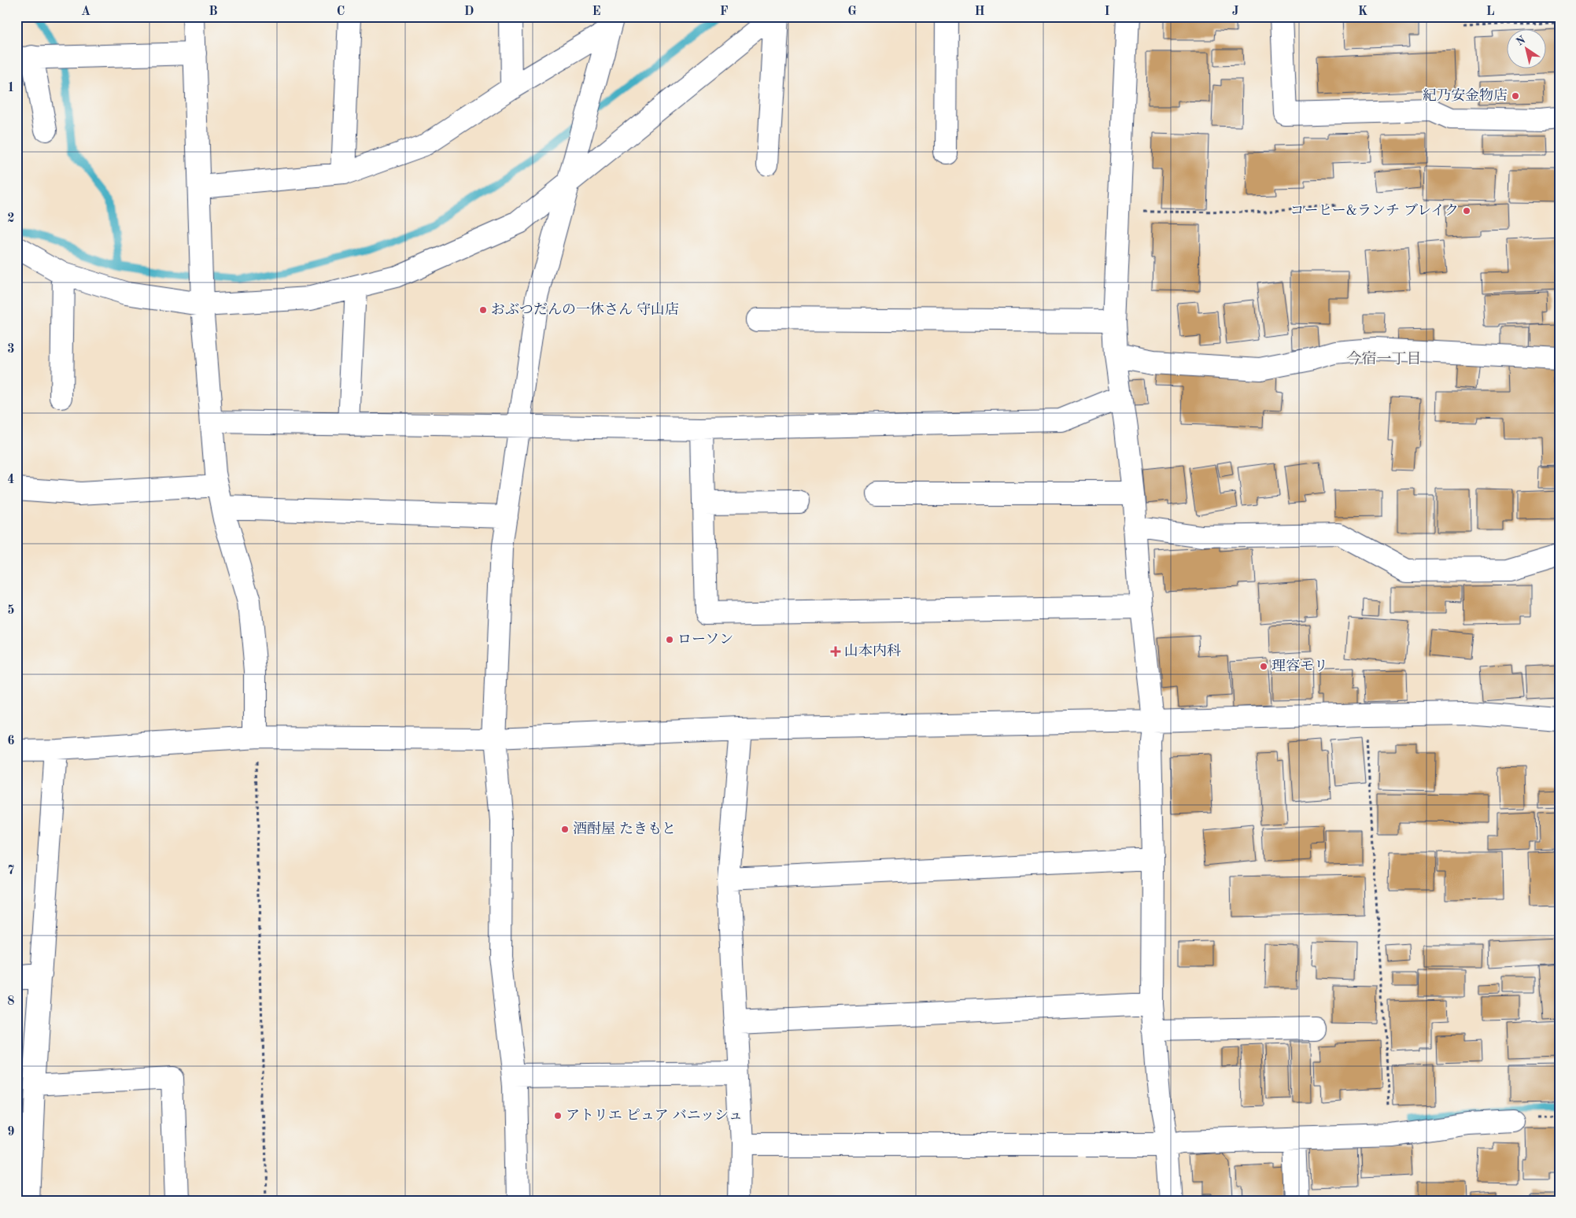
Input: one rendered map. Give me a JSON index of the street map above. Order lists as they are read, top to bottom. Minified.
{"districts":["今宿一丁目"],"places":{"other":["紀乃安金物店","コーヒー&ランチ ブレイク","おぶつだんの一休さん 守山店","ローソン","理容モリ","酒酎屋 たきもと","アトリエ ピュア バニッシュ"],"health":["山本内科"]},"north":"top left","grid":{"columns":["A","B","C","D","E","F","G","H","I","J","K","L"],"rows":["1","2","3","4","5","6","7","8","9"]}}
